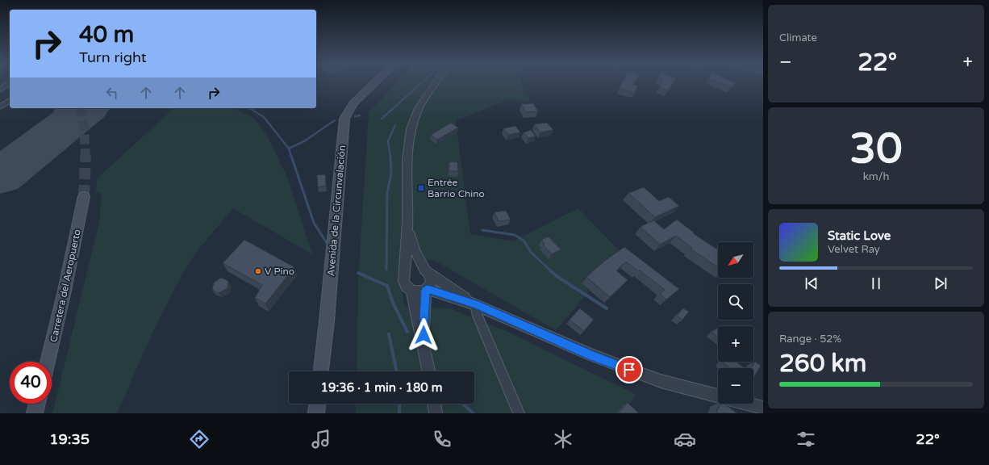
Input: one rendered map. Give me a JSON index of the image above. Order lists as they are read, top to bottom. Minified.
{"streets":{"main road":["Avenida de la Circunvalación","Carretera del Aeropuerto"]},"places":{"transit":["Entrée Barrio Chino"],"other":["V Pino"]},"north":"bottom left","page":{"tile":["Climate",["30","km/h"],["Range · 52%","260 km"]],"turn":["40 m","Turn right"],"heat":["−","22°","+"],"song":["Static Love","Velvet Ray"],"map_buttons":["+","−"],"limit":"40","trip":"19:36 · 1 min · 180 m","tabs":["19:35","22°"]}}
